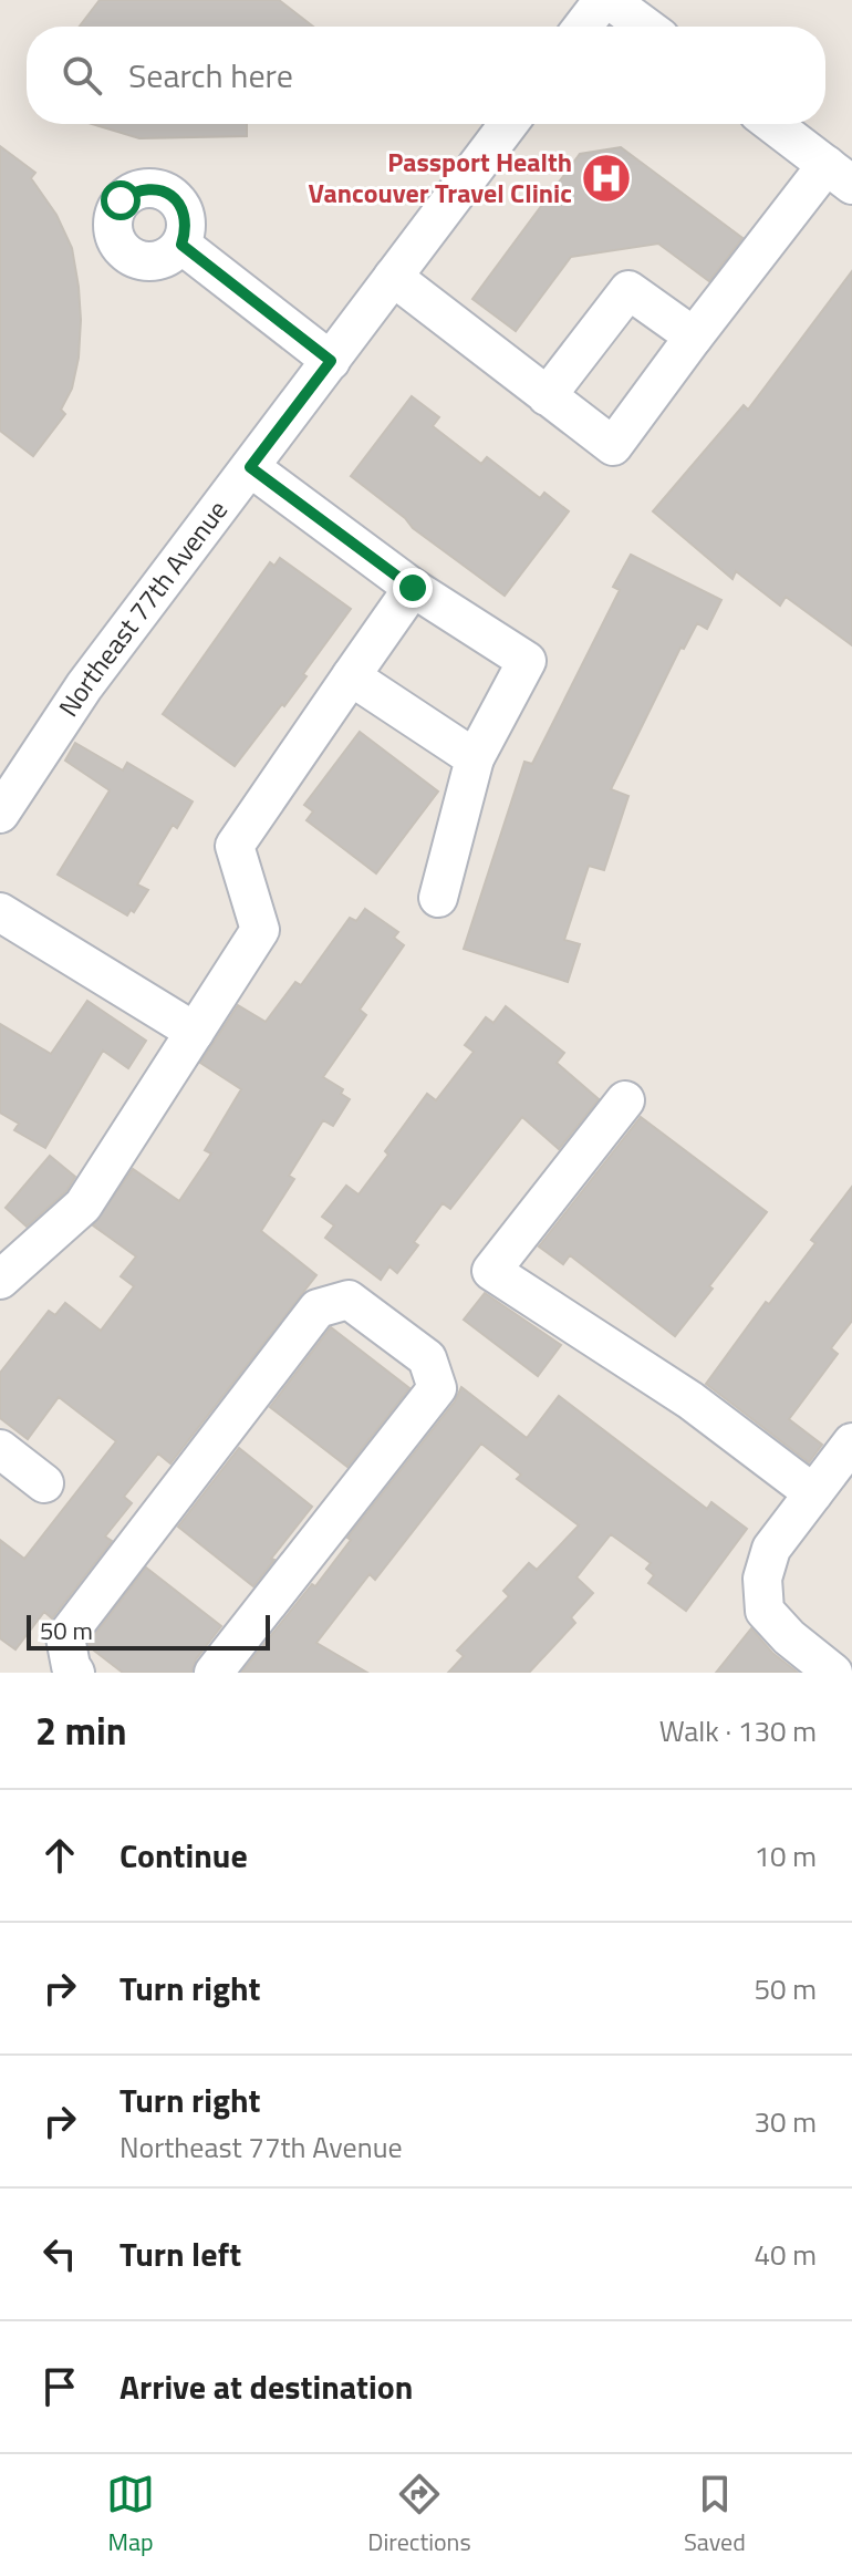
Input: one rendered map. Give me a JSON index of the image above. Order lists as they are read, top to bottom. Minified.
{"streets":{"street":["Northeast 77th Avenue"]},"places":{"hospital":["Passport Health Vancouver Travel Clinic"]},"scale_bar":"50 m","page":{"search":"Search here","scale":"50 m","heading":["2 min","Walk · 130 m"],"list":[["Continue","10 m"],["Turn right","50 m"],["Turn right","Northeast 77th Avenue","30 m"],["Turn left","40 m"],"Arrive at destination"],"nav":["Map","Directions","Saved"]}}
